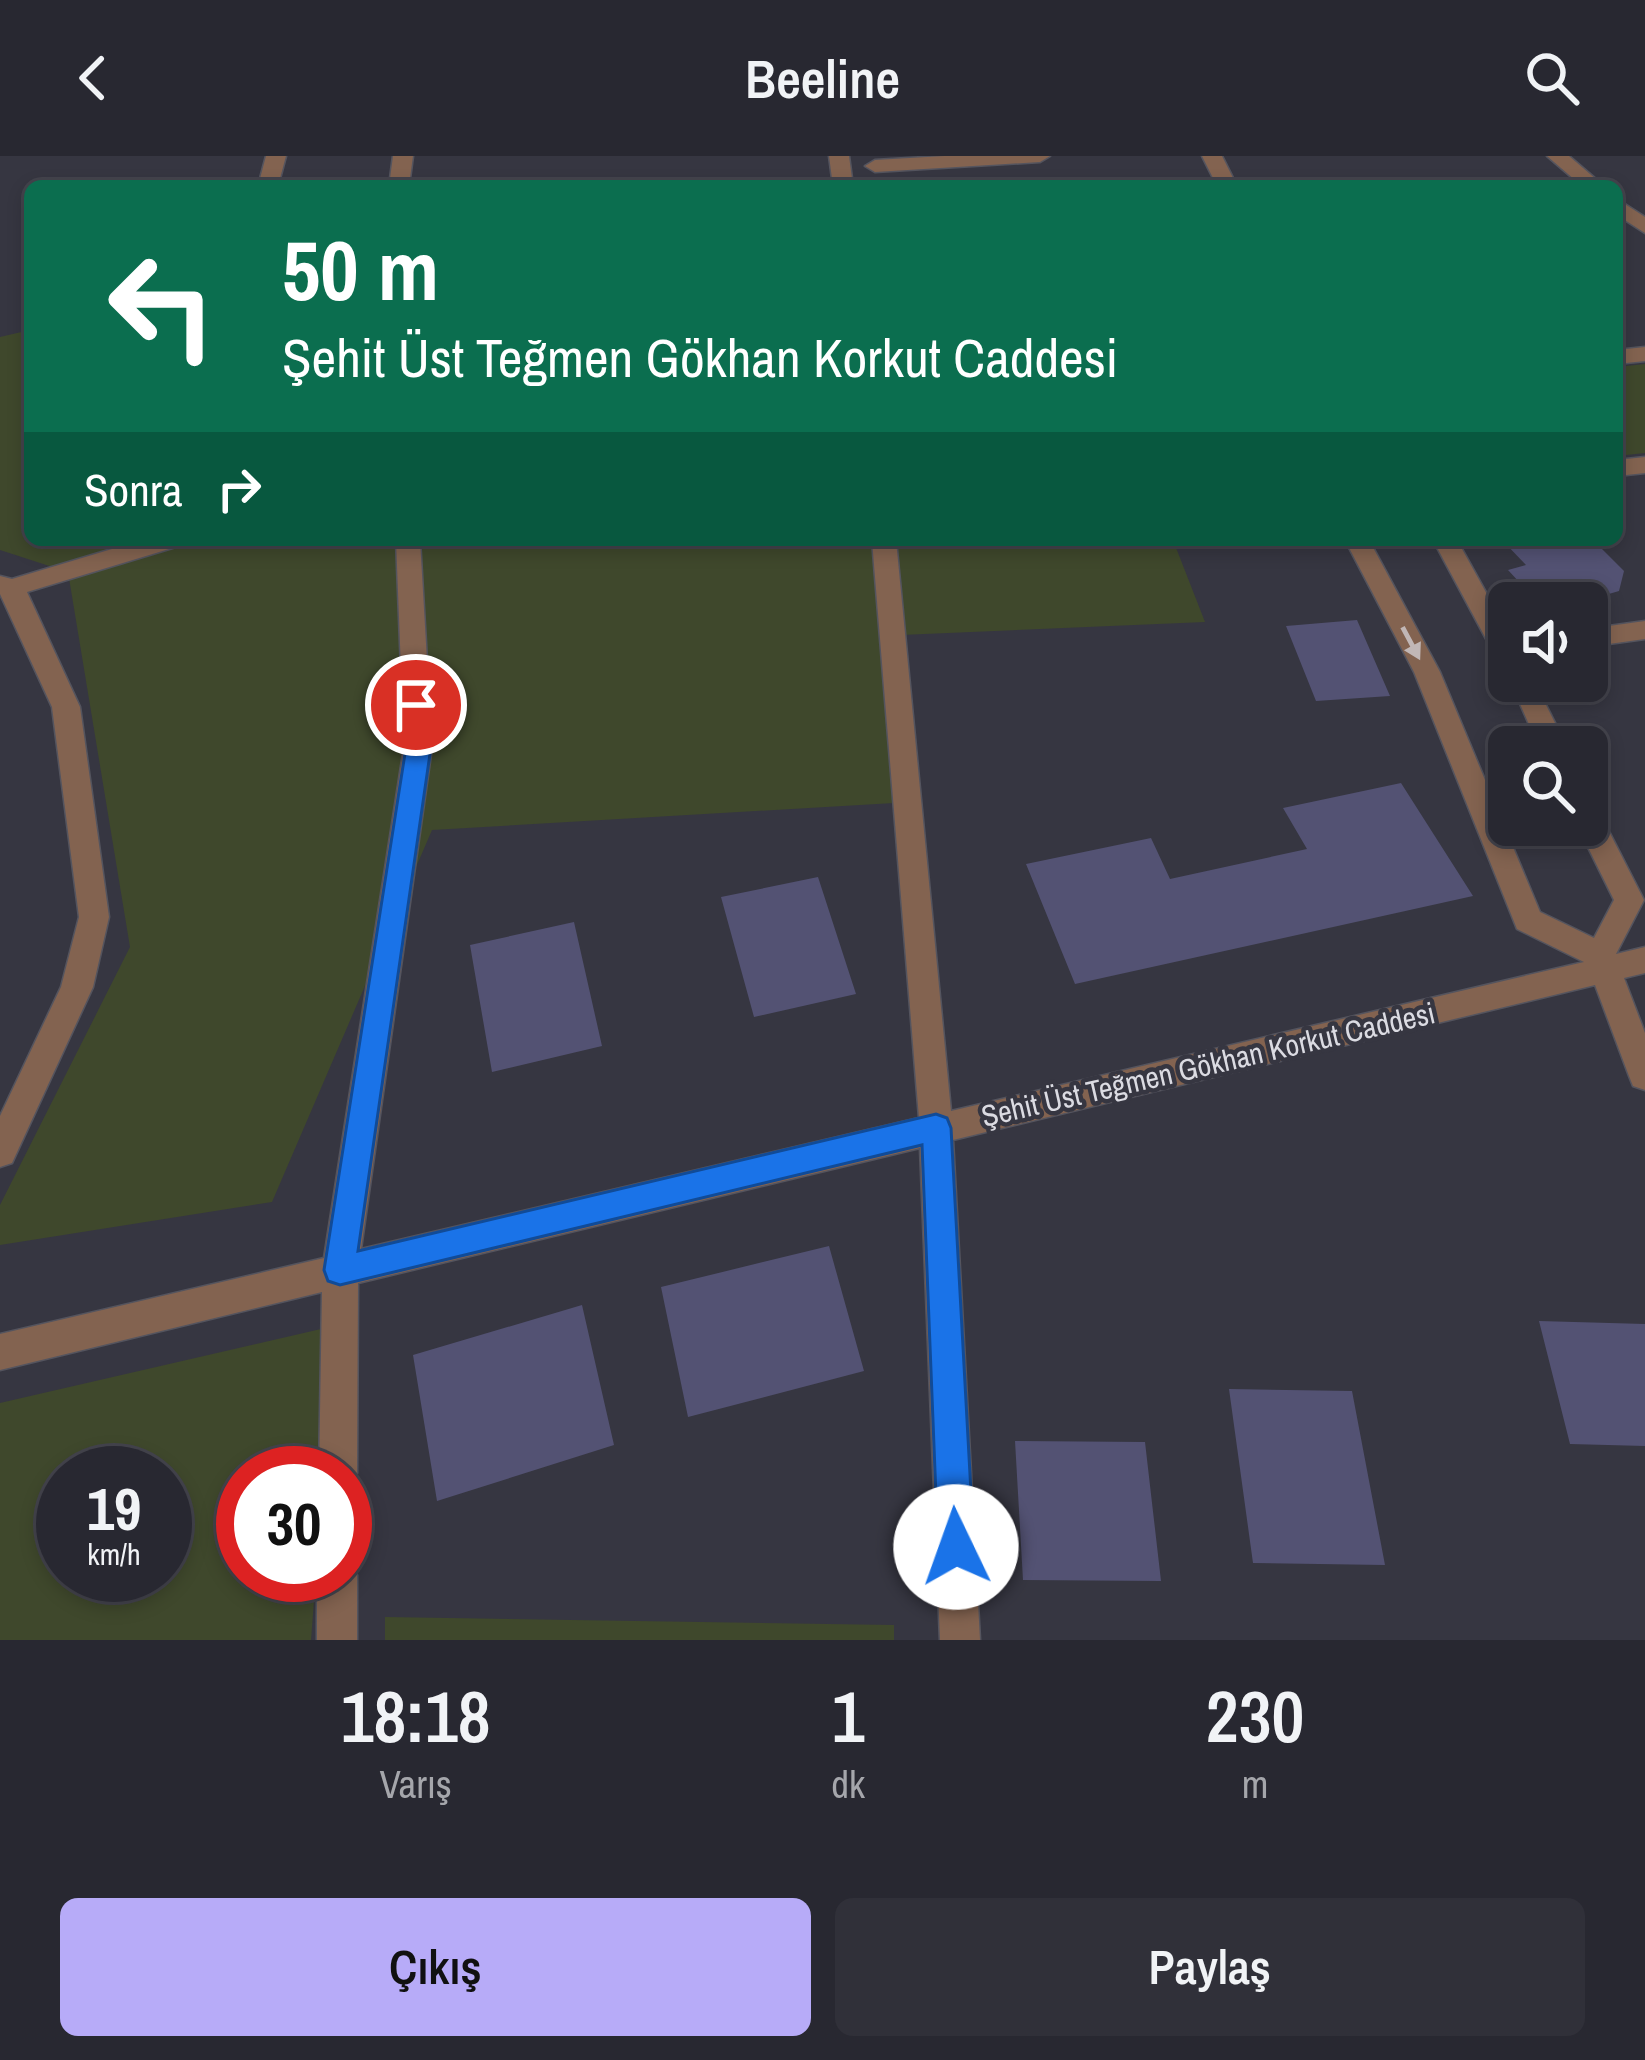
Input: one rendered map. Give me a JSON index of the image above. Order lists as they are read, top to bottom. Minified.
{"streets":{"street":["Şehit Üst Teğmen Gökhan Korkut Caddesi"]},"page":{"header":"Beeline","turn":["50 m","Şehit Üst Teğmen Gökhan Korkut Caddesi"],"then":"Sonra","speed":"19 km/h","limit":"30","eta":["18:18","Varış","1","dk","230","m"],"buttons":["Çıkış","Paylaş"]}}
